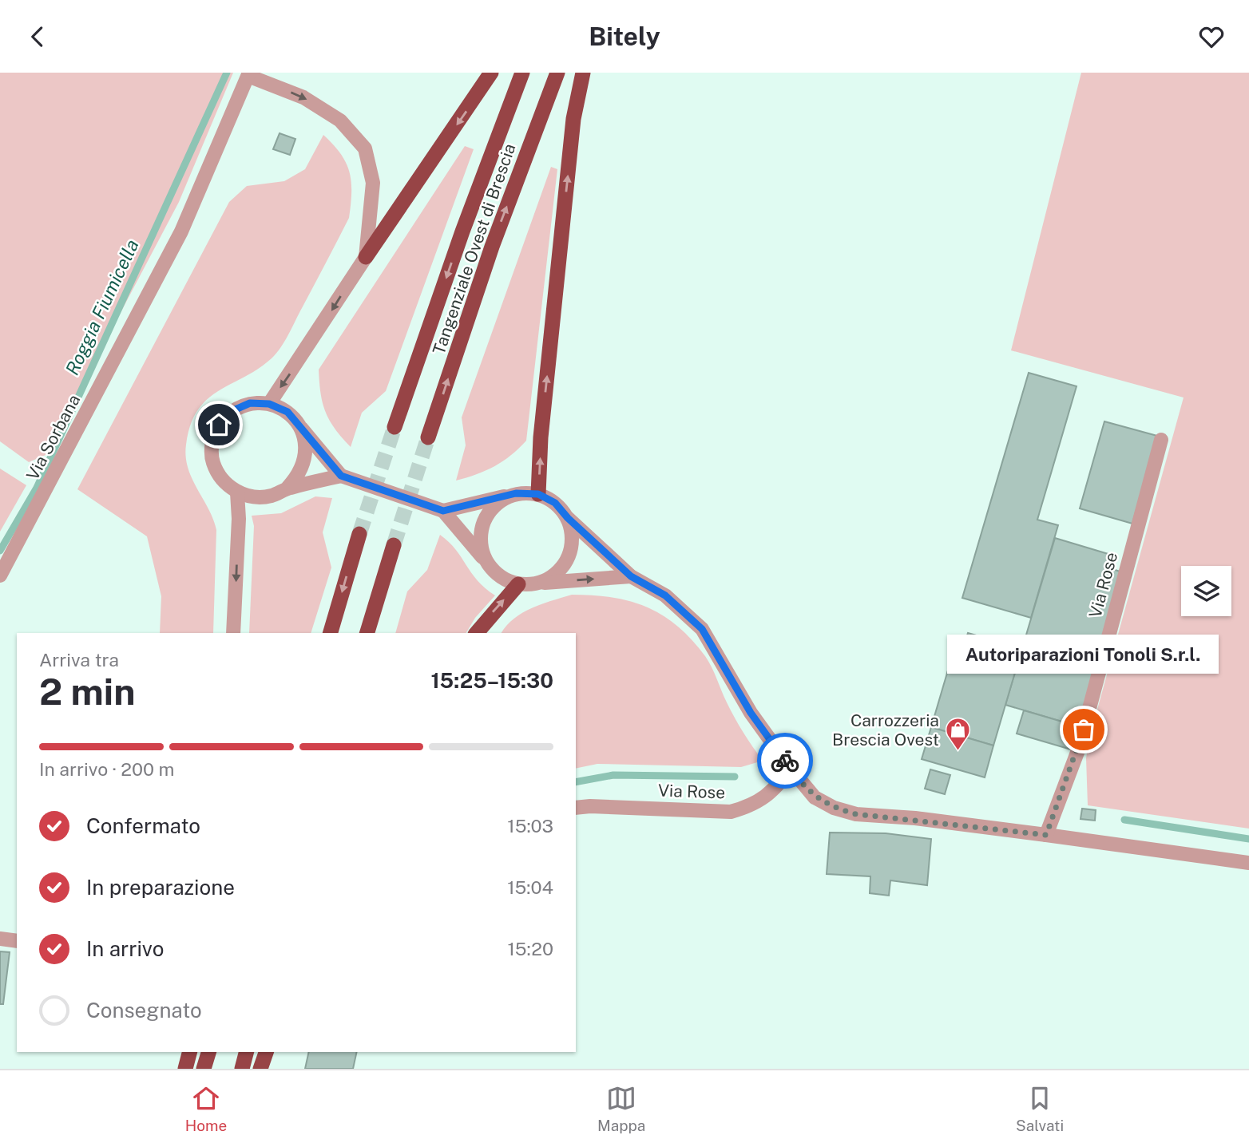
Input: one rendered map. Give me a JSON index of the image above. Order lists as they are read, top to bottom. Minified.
{"streets":{"highway":["Tangenziale Ovest di Brescia"],"street":["Via Sorbana","Via Rose"]},"water":["Roggia Fiumicella"],"places":{"other":["Autoriparazioni Tonoli S.r.l."],"shop":["Carrozzeria Brescia Ovest"]},"page":{"header":"Bitely","heading":["2 min","Arriva tra","15:25–15:30"],"bubble":"Autoriparazioni Tonoli S.r.l.","bar":"In arrivo · 200 m","list":[["Confermato","15:03"],["In preparazione","15:04"],["In arrivo","15:20"],"Consegnato"],"tabs":["Home","Mappa","Salvati"]}}
